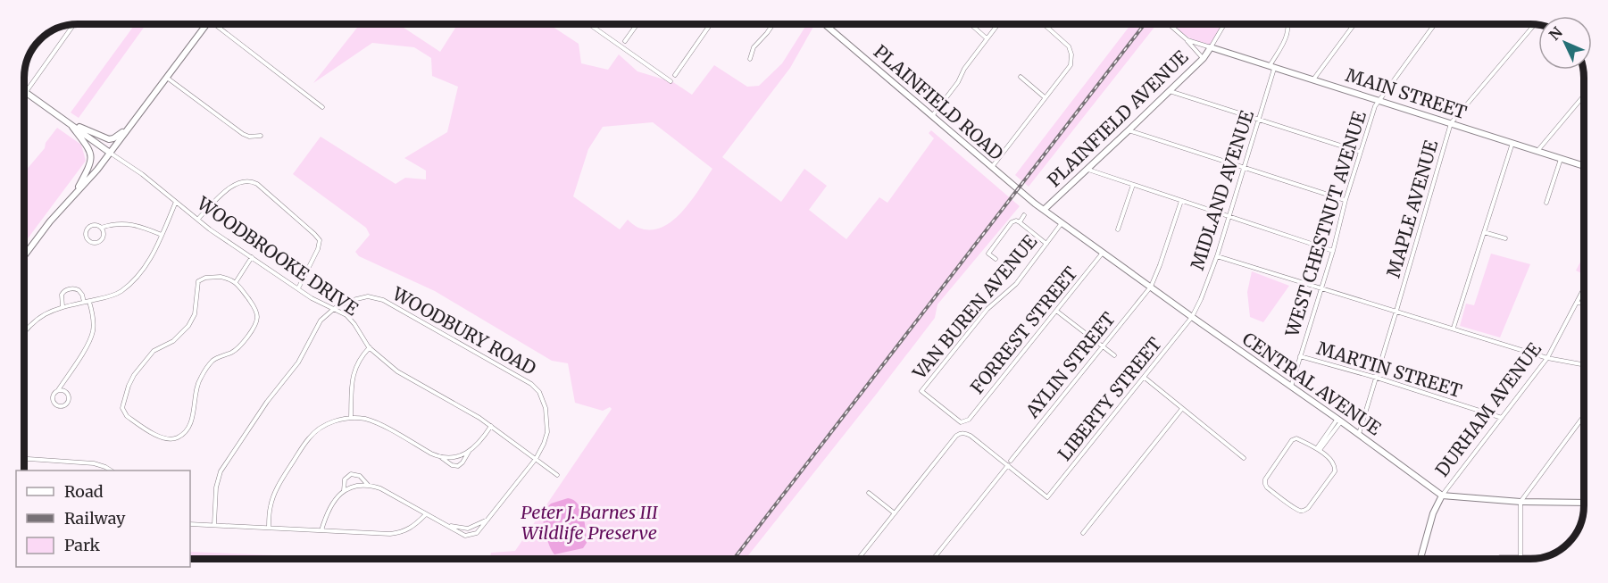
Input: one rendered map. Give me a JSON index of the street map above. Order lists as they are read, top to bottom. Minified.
{"streets":{"street":["MAIN STREET","PLAINFIELD ROAD","PLAINFIELD AVENUE","MIDLAND AVENUE","MAPLE AVENUE","WEST CHESTNUT AVENUE","WOODBROOKE DRIVE","VAN BUREN AVENUE","FORREST STREET","WOODBURY ROAD","AYLIN STREET","MARTIN STREET","CENTRAL AVENUE","LIBERTY STREET","DURHAM AVENUE"]},"crossings":[["MAIN STREET","PLAINFIELD AVENUE"],["MAIN STREET","MIDLAND AVENUE"],["MAIN STREET","MAPLE AVENUE"],["MAIN STREET","WEST CHESTNUT AVENUE"],["PLAINFIELD ROAD","PLAINFIELD AVENUE"],["PLAINFIELD ROAD","CENTRAL AVENUE"],["PLAINFIELD AVENUE","CENTRAL AVENUE"],["MIDLAND AVENUE","CENTRAL AVENUE"],["MIDLAND AVENUE","LIBERTY STREET"],["MAPLE AVENUE","MARTIN STREET"],["MAPLE AVENUE","CENTRAL AVENUE"],["WEST CHESTNUT AVENUE","MARTIN STREET"],["WEST CHESTNUT AVENUE","CENTRAL AVENUE"],["WOODBROOKE DRIVE","WOODBURY ROAD"],["VAN BUREN AVENUE","FORREST STREET"],["VAN BUREN AVENUE","CENTRAL AVENUE"],["FORREST STREET","CENTRAL AVENUE"],["AYLIN STREET","CENTRAL AVENUE"],["MARTIN STREET","DURHAM AVENUE"],["CENTRAL AVENUE","LIBERTY STREET"],["CENTRAL AVENUE","DURHAM AVENUE"]],"parks":["Peter J. Barnes III Wildlife Preserve"],"legend":["Road","Railway","Park"],"north":"top left"}
